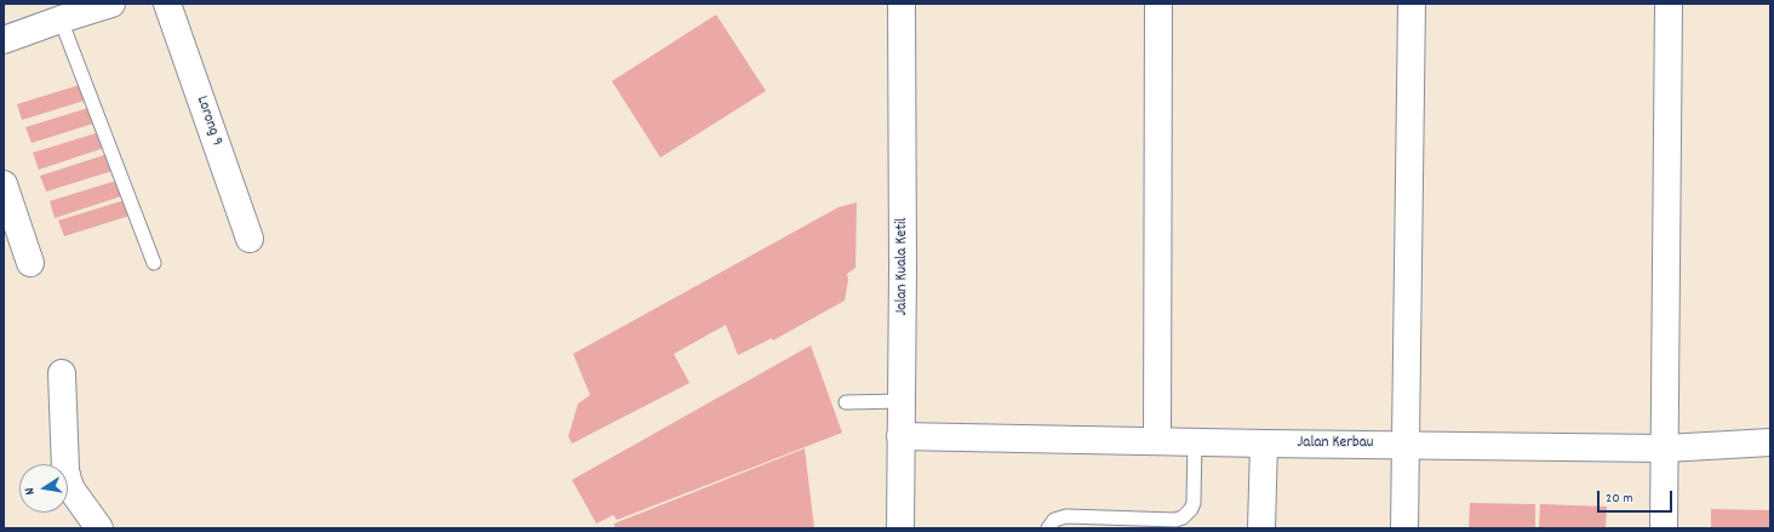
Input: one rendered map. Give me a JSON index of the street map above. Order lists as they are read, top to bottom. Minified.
{"streets":{"street":["Lorong 9","Jalan Kuala Ketil","Jalan Kerbau"]},"crossings":[["Jalan Kuala Ketil","Jalan Kerbau"]],"scale_bar":"20 m","north":"left"}
